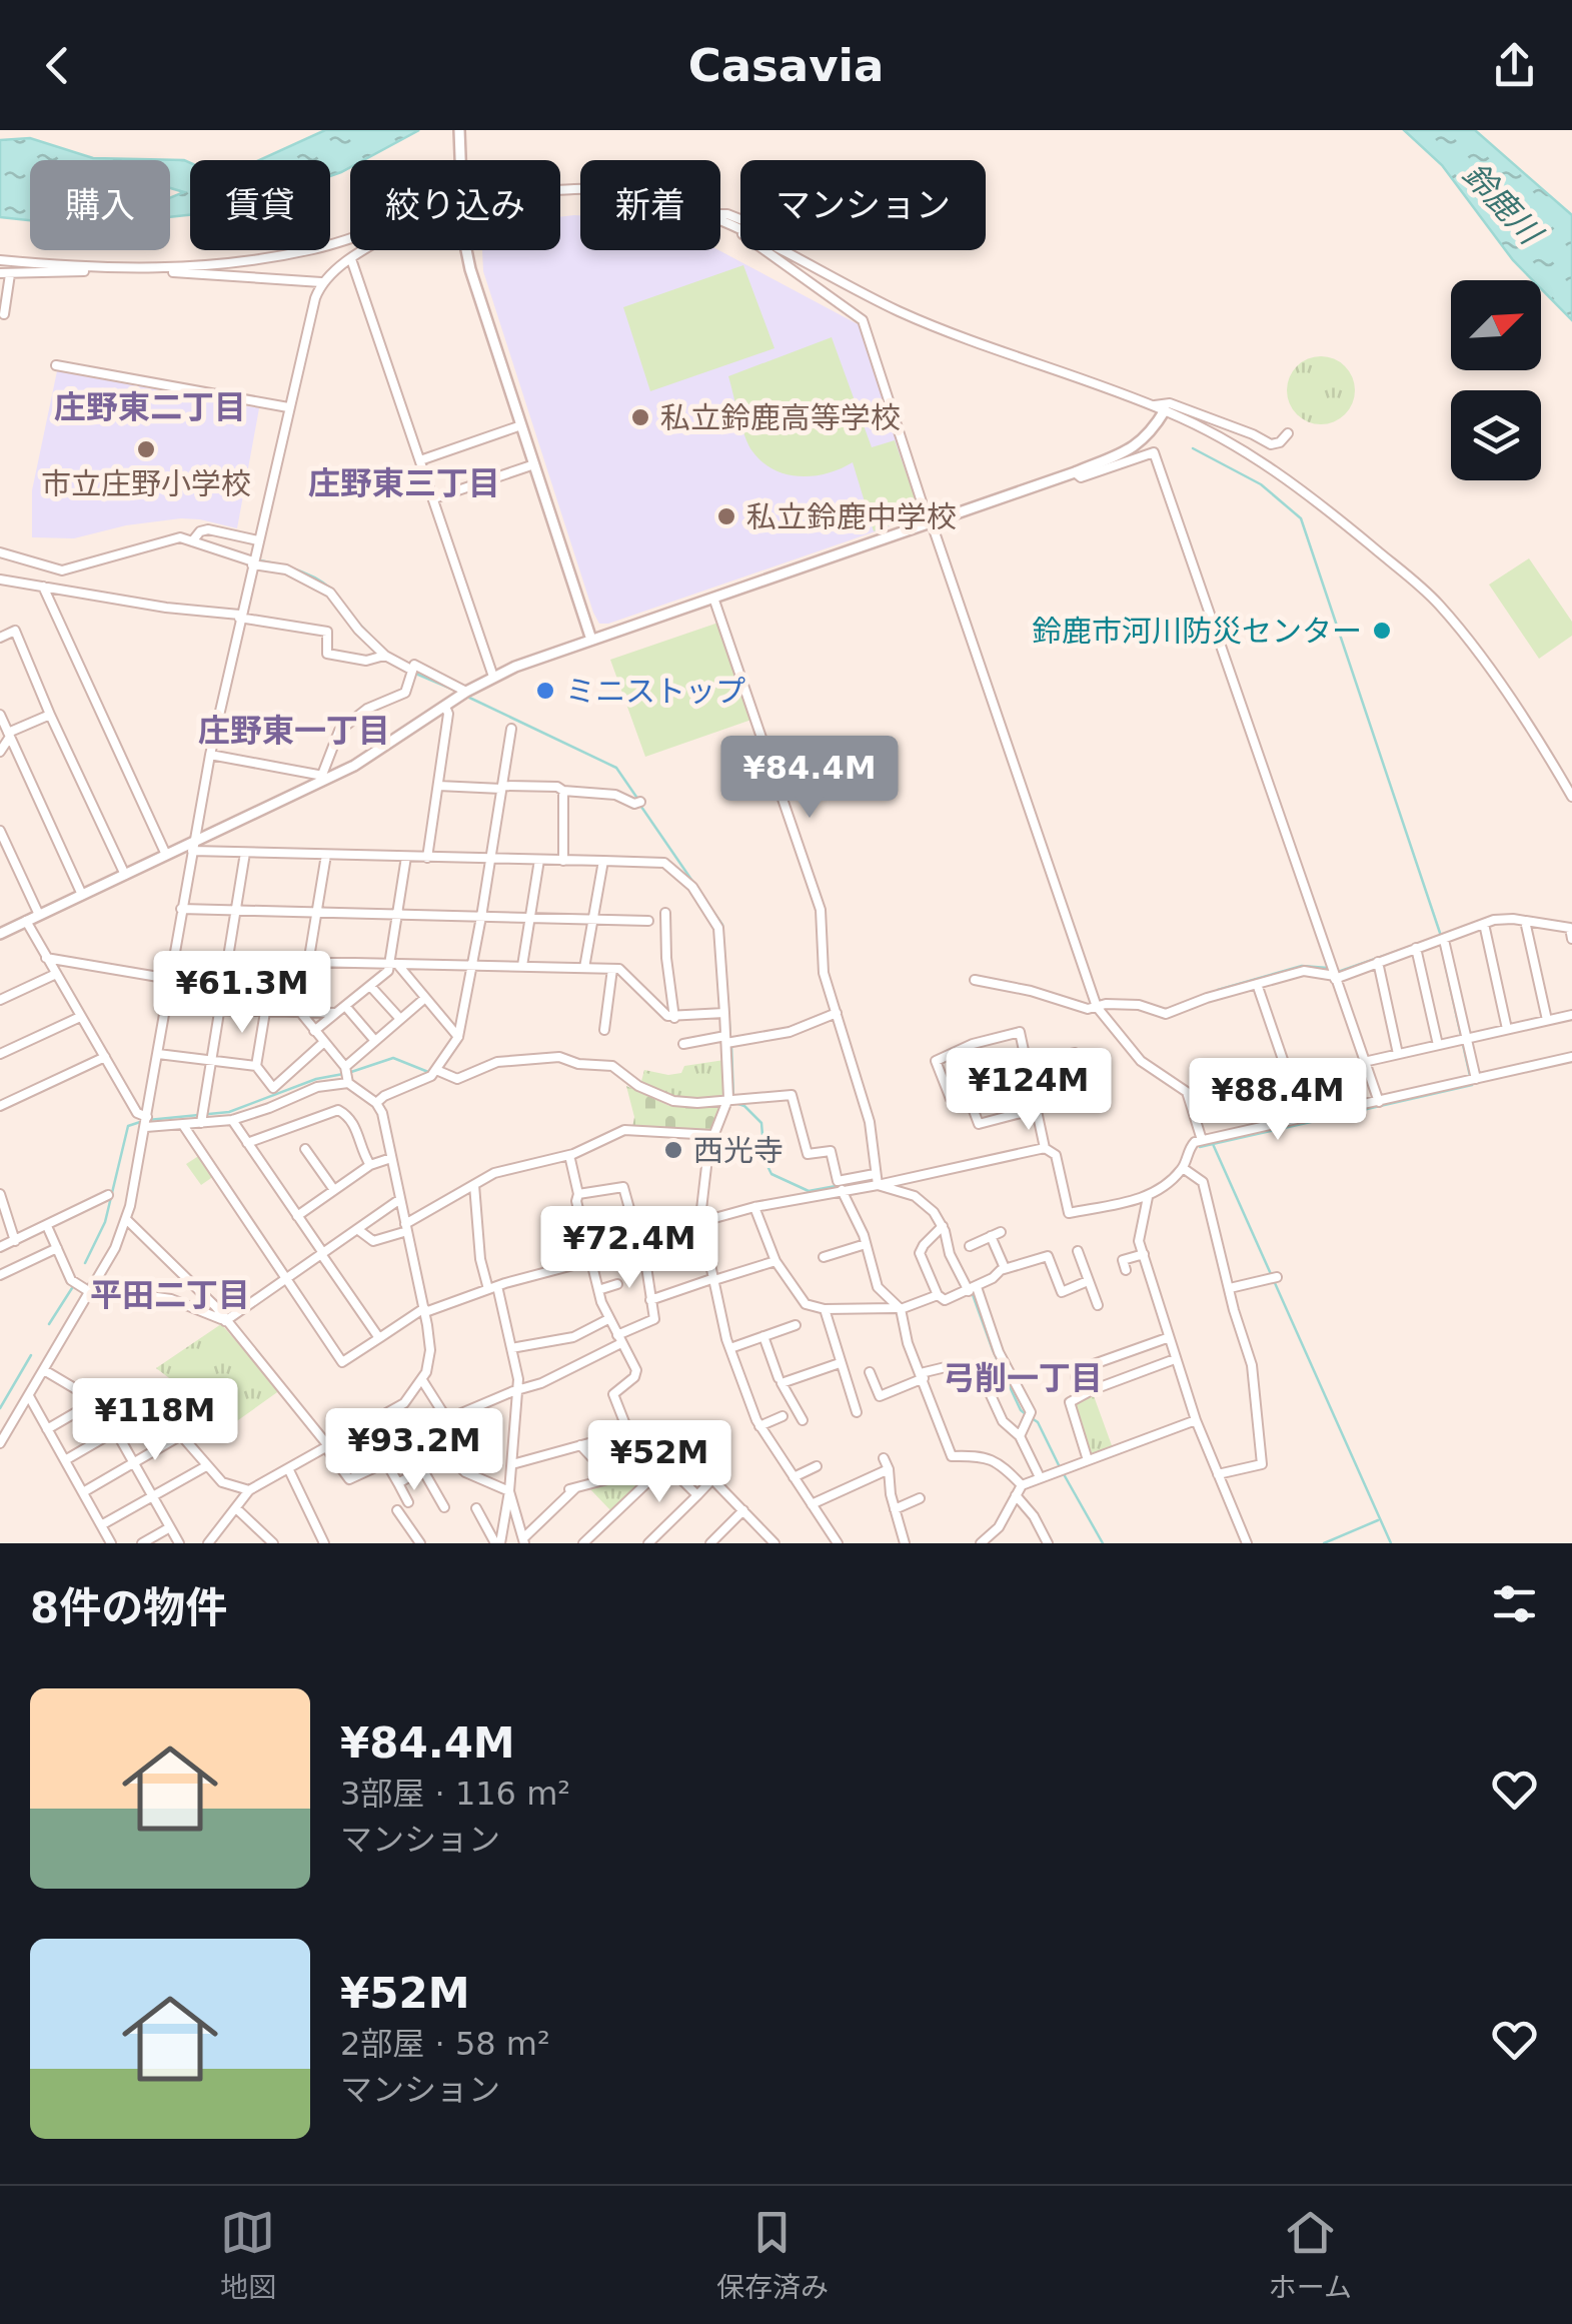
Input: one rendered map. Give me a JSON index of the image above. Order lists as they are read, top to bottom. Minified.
{"districts":["庄野東二丁目","庄野東三丁目","庄野東一丁目","平田二丁目","弓削一丁目"],"water":["鈴鹿川"],"places":["私立鈴鹿高等学校","市立庄野小学校","私立鈴鹿中学校","鈴鹿市河川防災センター","ミニストップ","西光寺"],"north":"top right","page":{"header":"Casavia","chip":["購入","賃貸","絞り込み","新着","マンション"],"price":["¥84.4M","¥61.3M","¥124M","¥88.4M","¥72.4M","¥118M","¥93.2M","¥52M"],"heading":"8件の物件","list":[{"name":"¥84.4M","note":"3部屋 · 116 m² · マンション"},{"name":"¥52M","note":"2部屋 · 58 m² · マンション"}],"tabs":["地図","保存済み","ホーム"]}}
